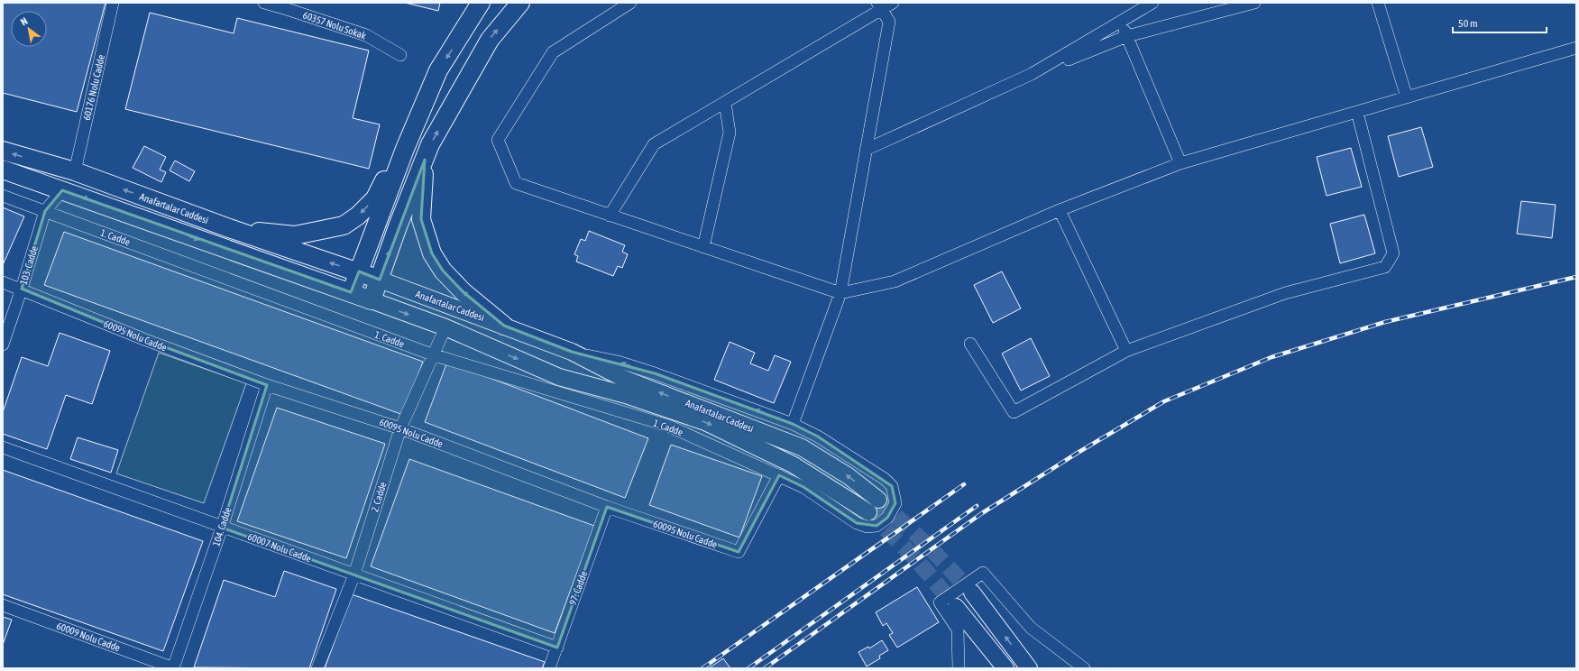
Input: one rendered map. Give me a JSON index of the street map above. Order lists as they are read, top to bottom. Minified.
{"streets":{"main road":["Anafartalar Caddesi"],"street":["60357 Nolu Sokak","60176 Nolu Cadde","1. Cadde","103. Cadde","60095 Nolu Cadde","2. Cadde","104. Cadde","60007 Nolu Cadde","97. Cadde","60009 Nolu Cadde"]},"crossings":[["60176 Nolu Cadde","Anafartalar Caddesi"],["Anafartalar Caddesi","1. Cadde"],["Anafartalar Caddesi","103. Cadde"],["Anafartalar Caddesi","2. Cadde"],["1. Cadde","103. Cadde"],["1. Cadde","60095 Nolu Cadde"],["1. Cadde","2. Cadde"],["103. Cadde","60095 Nolu Cadde"],["60095 Nolu Cadde","2. Cadde"],["60095 Nolu Cadde","104. Cadde"],["60095 Nolu Cadde","97. Cadde"],["2. Cadde","60007 Nolu Cadde"],["104. Cadde","60007 Nolu Cadde"],["104. Cadde","60009 Nolu Cadde"],["60007 Nolu Cadde","97. Cadde"]],"scale_bar":"50 m","north":"top left"}
